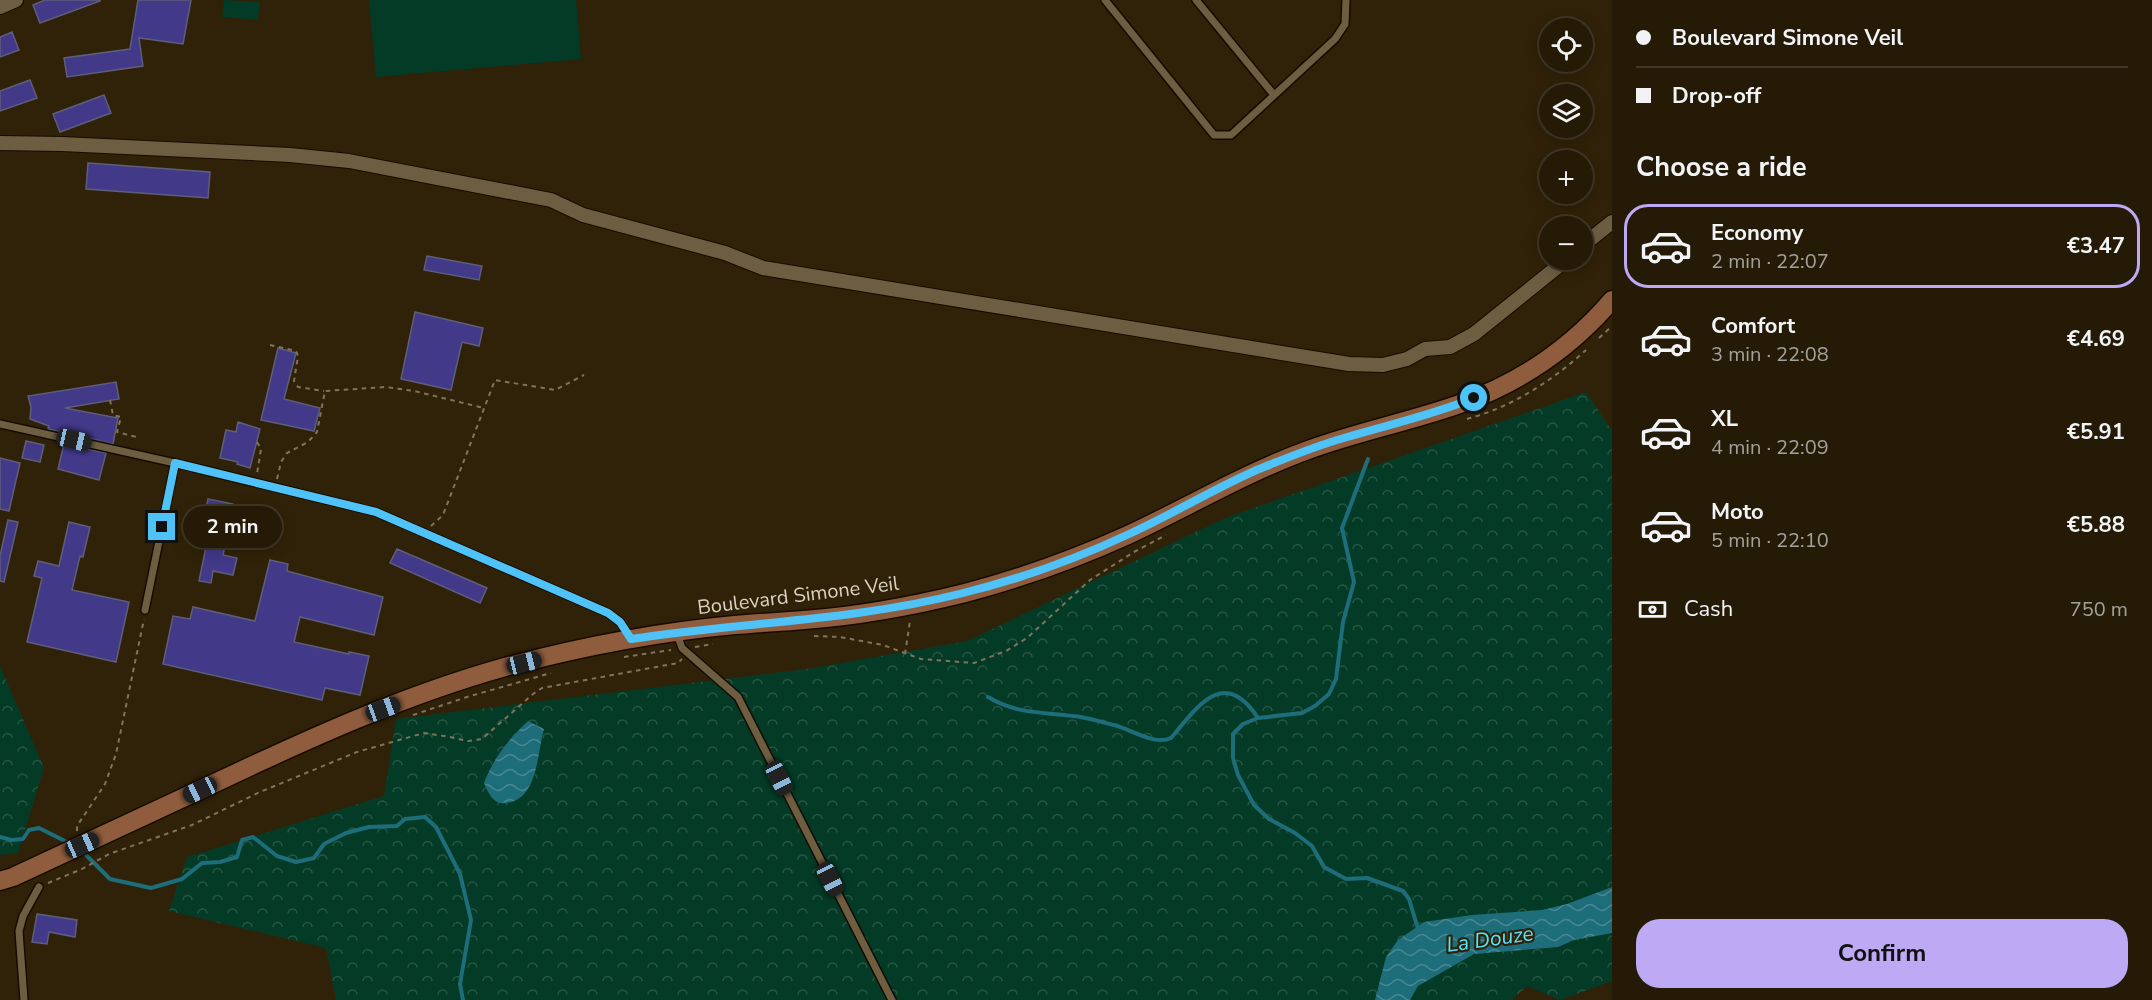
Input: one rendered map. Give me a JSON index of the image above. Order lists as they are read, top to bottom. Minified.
{"streets":{"main road":["Boulevard Simone Veil"]},"water":["La Douze"],"page":{"banner":["Boulevard Simone Veil","Drop-off"],"map_buttons":["+","−"],"heading":"Choose a ride","list":[{"name":"Economy","note":"2 min · 22:07","value":"€3.47"},{"name":"Comfort","note":"3 min · 22:08","value":"€4.69"},{"name":"XL","note":"4 min · 22:09","value":"€5.91"},{"name":"Moto","note":"5 min · 22:10","value":"€5.88"}],"bubble":"2 min","pay":["Cash","750 m"],"buttons":"Confirm"}}
